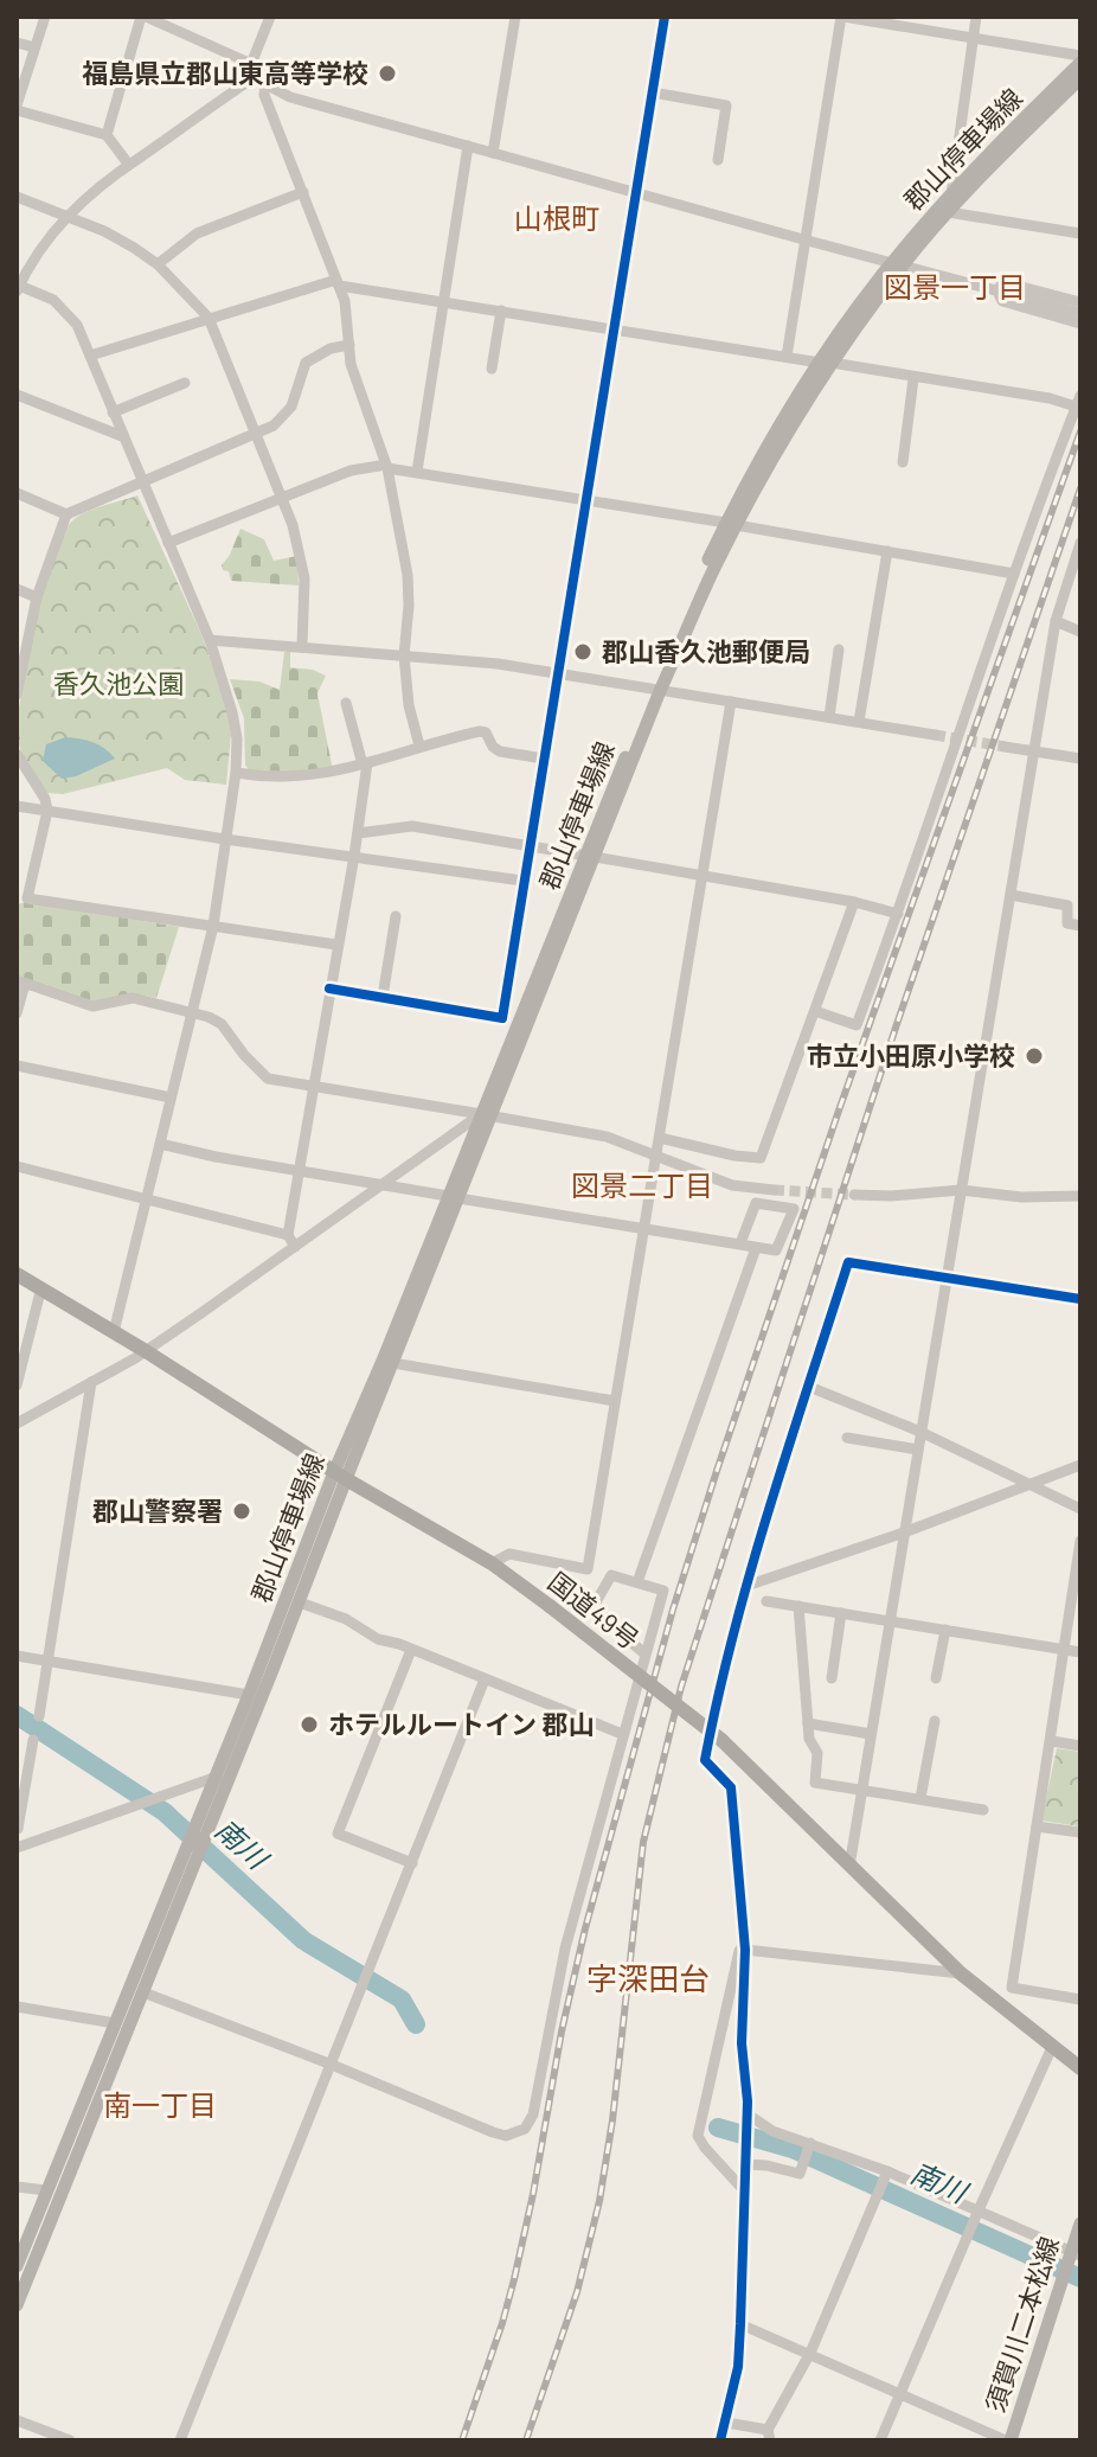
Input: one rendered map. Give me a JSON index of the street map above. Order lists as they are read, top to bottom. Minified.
{"streets":{"highway":["国道49号"],"main road":["郡山停車場線","須賀川二本松線"]},"crossings":[["郡山停車場線","国道49号"]],"districts":["山根町","図景一丁目","図景二丁目","字深田台","南一丁目"],"water":["南川"],"parks":["香久池公園"],"places":["福島県立郡山東高等学校","郡山香久池郵便局","市立小田原小学校","郡山警察署","ホテルルートイン 郡山"]}
